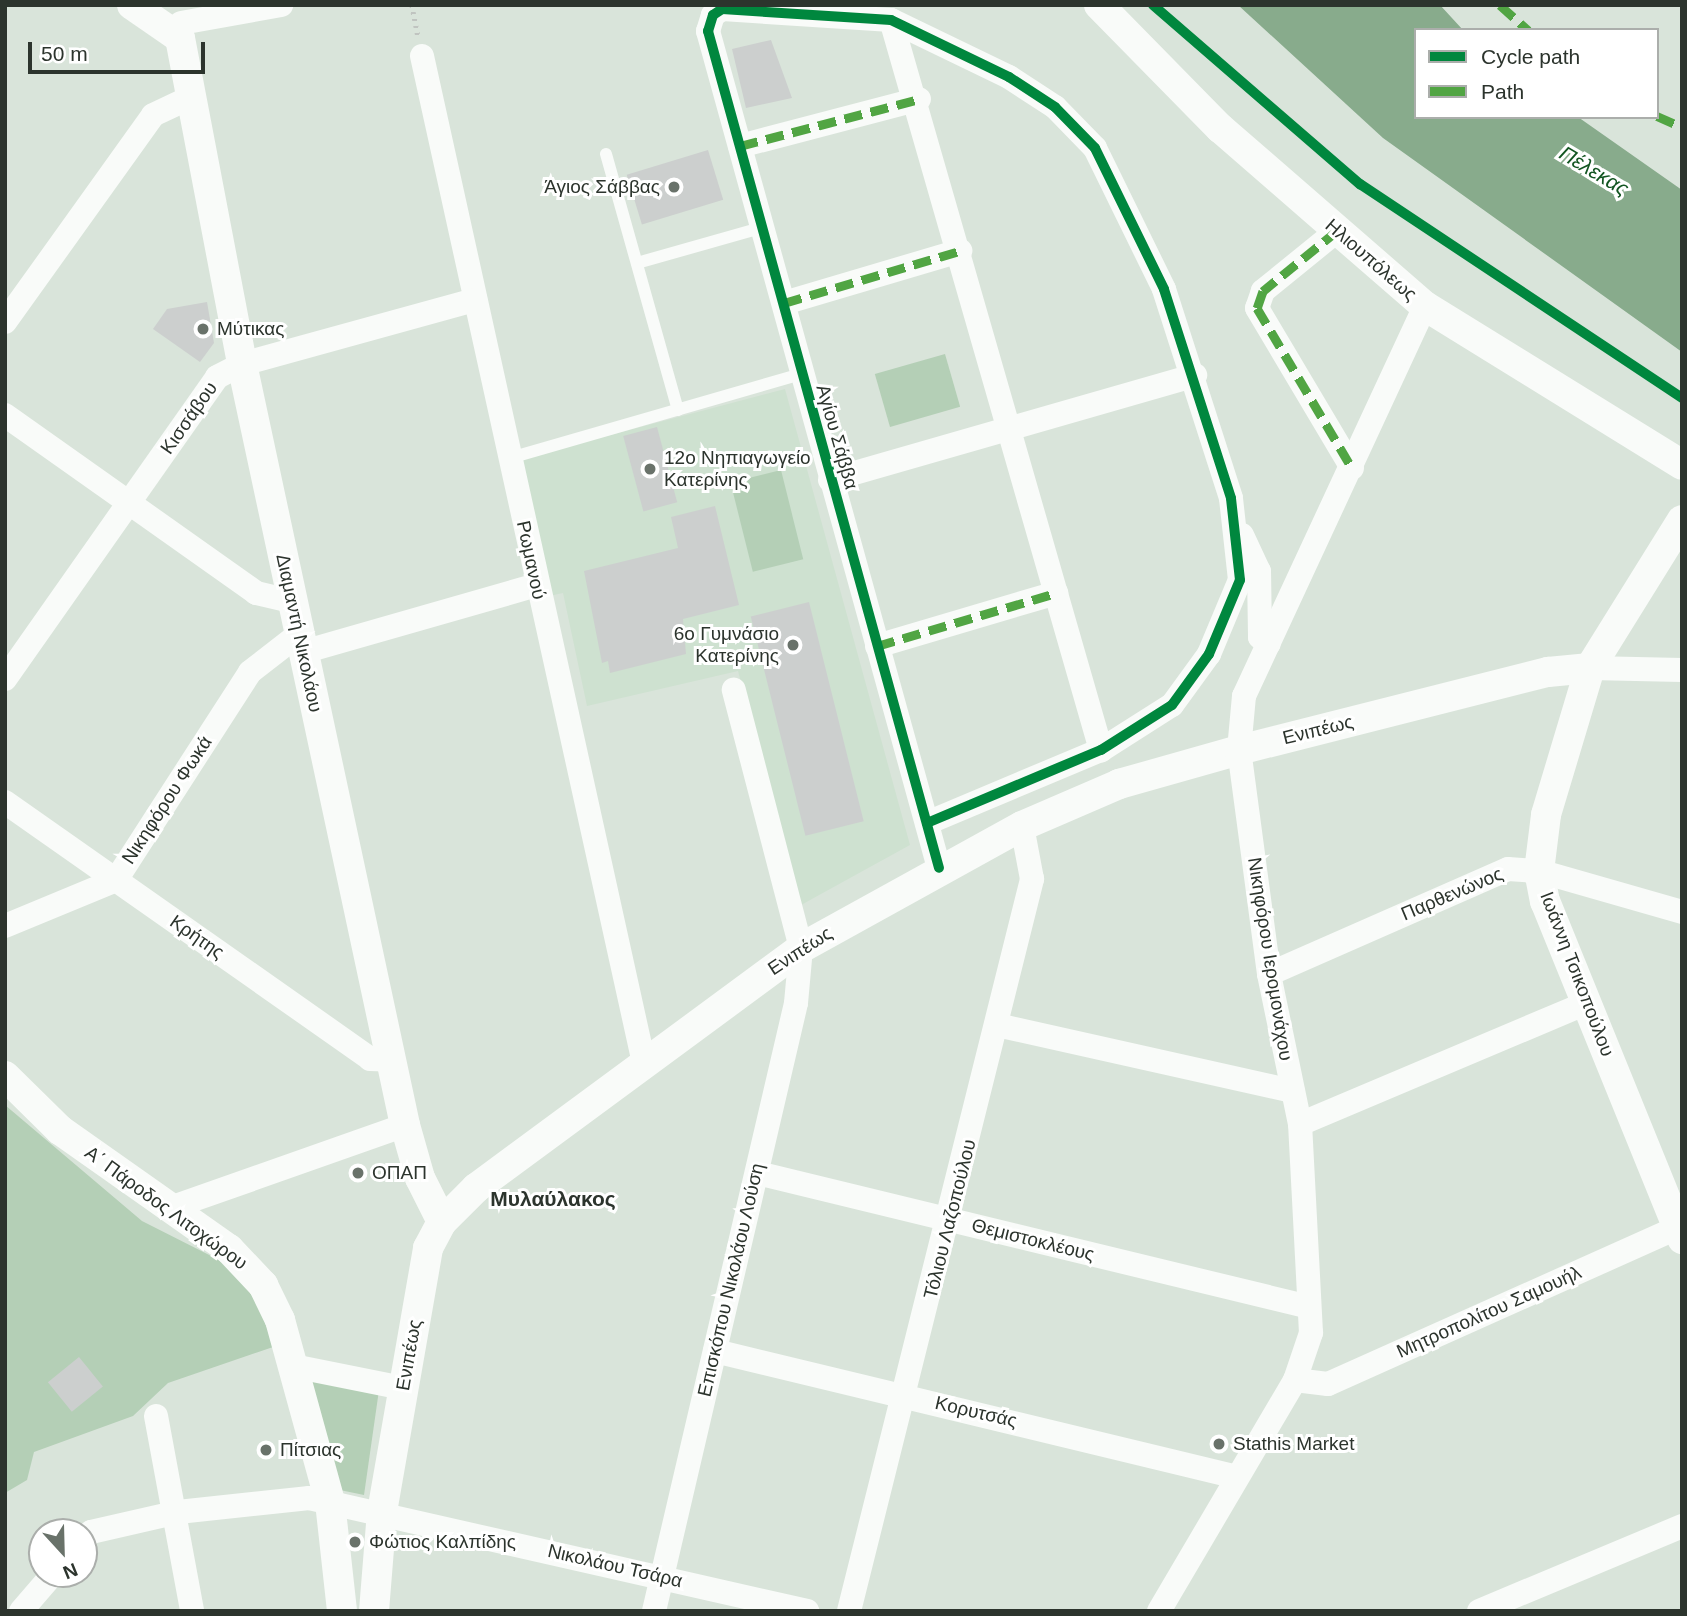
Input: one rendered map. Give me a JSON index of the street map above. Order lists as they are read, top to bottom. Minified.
{"streets":{"street":["Ηλιουπόλεως","Κισσάβου","Αγίου Σάββα","Ρωμανού","Διαμαντή Νικολάου","Ενιπέως","Νικηφόρου Φωκά","Παρθενώνος","Κρήτης","Νικηφόρου Ιερομονάχου","Ιωάννη Τσικοπούλου","Α΄ Πάροδος Λιτοχώρου","Τόλιου Λαζοπούλου","Θεμιστοκλέους","Επισκόπου Νικολάου Λούση","Μητροπολίτου Σαμουήλ","Κορυτσάς","Νικολάου Τσάρα"]},"crossings":[["Ηλιουπόλεως","Νικηφόρου Ιερομονάχου"],["Κισσάβου","Ρωμανού"],["Κισσάβου","Διαμαντή Νικολάου"],["Αγίου Σάββα","Ενιπέως"],["Ρωμανού","Ενιπέως"],["Ρωμανού","Νικηφόρου Φωκά"],["Διαμαντή Νικολάου","Ενιπέως"],["Διαμαντή Νικολάου","Νικηφόρου Φωκά"],["Διαμαντή Νικολάου","Κρήτης"],["Ενιπέως","Νικηφόρου Ιερομονάχου"],["Ενιπέως","Ιωάννη Τσικοπούλου"],["Ενιπέως","Τόλιου Λαζοπούλου"],["Ενιπέως","Επισκόπου Νικολάου Λούση"],["Ενιπέως","Νικολάου Τσάρα"],["Νικηφόρου Φωκά","Κρήτης"],["Παρθενώνος","Νικηφόρου Ιερομονάχου"],["Παρθενώνος","Ιωάννη Τσικοπούλου"],["Νικηφόρου Ιερομονάχου","Θεμιστοκλέους"],["Νικηφόρου Ιερομονάχου","Μητροπολίτου Σαμουήλ"],["Νικηφόρου Ιερομονάχου","Κορυτσάς"],["Ιωάννη Τσικοπούλου","Μητροπολίτου Σαμουήλ"],["Α΄ Πάροδος Λιτοχώρου","Νικολάου Τσάρα"],["Τόλιου Λαζοπούλου","Θεμιστοκλέους"],["Τόλιου Λαζοπούλου","Κορυτσάς"],["Θεμιστοκλέους","Επισκόπου Νικολάου Λούση"],["Επισκόπου Νικολάου Λούση","Κορυτσάς"],["Επισκόπου Νικολάου Λούση","Νικολάου Τσάρα"]],"districts":["Μυλαύλακος"],"water":["Πέλεκας"],"places":["Άγιος Σάββας","Μύτικας","12ο Νηπιαγωγείο Κατερίνης","6ο Γυμνάσιο Κατερίνης","ΟΠΑΠ","Stathis Market","Πίτσιας","Φώτιος Καλπίδης"],"legend":["Cycle path","Path"],"scale_bar":"50 m","north":"bottom"}
